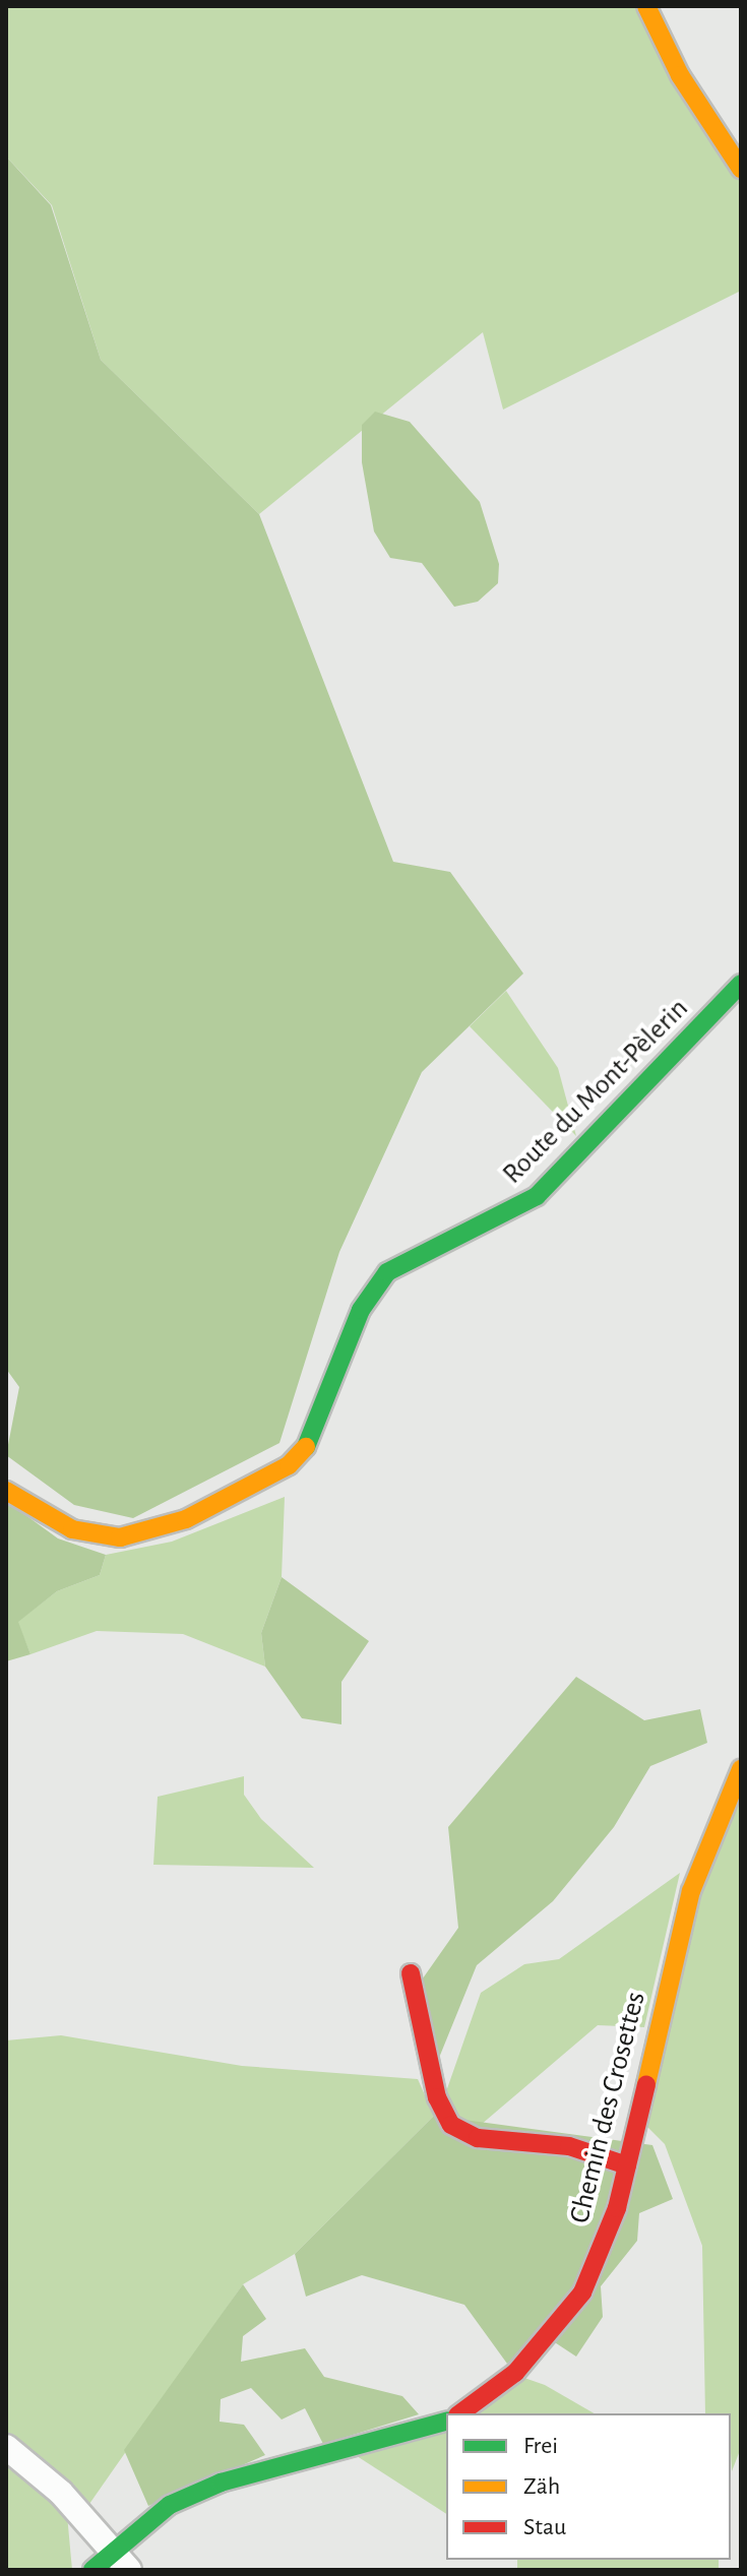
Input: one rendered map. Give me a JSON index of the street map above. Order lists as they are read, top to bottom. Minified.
{"streets":{"street":["Route du Mont-Pèlerin","Chemin des Crosettes"]},"legend":["Frei","Zäh","Stau"]}
